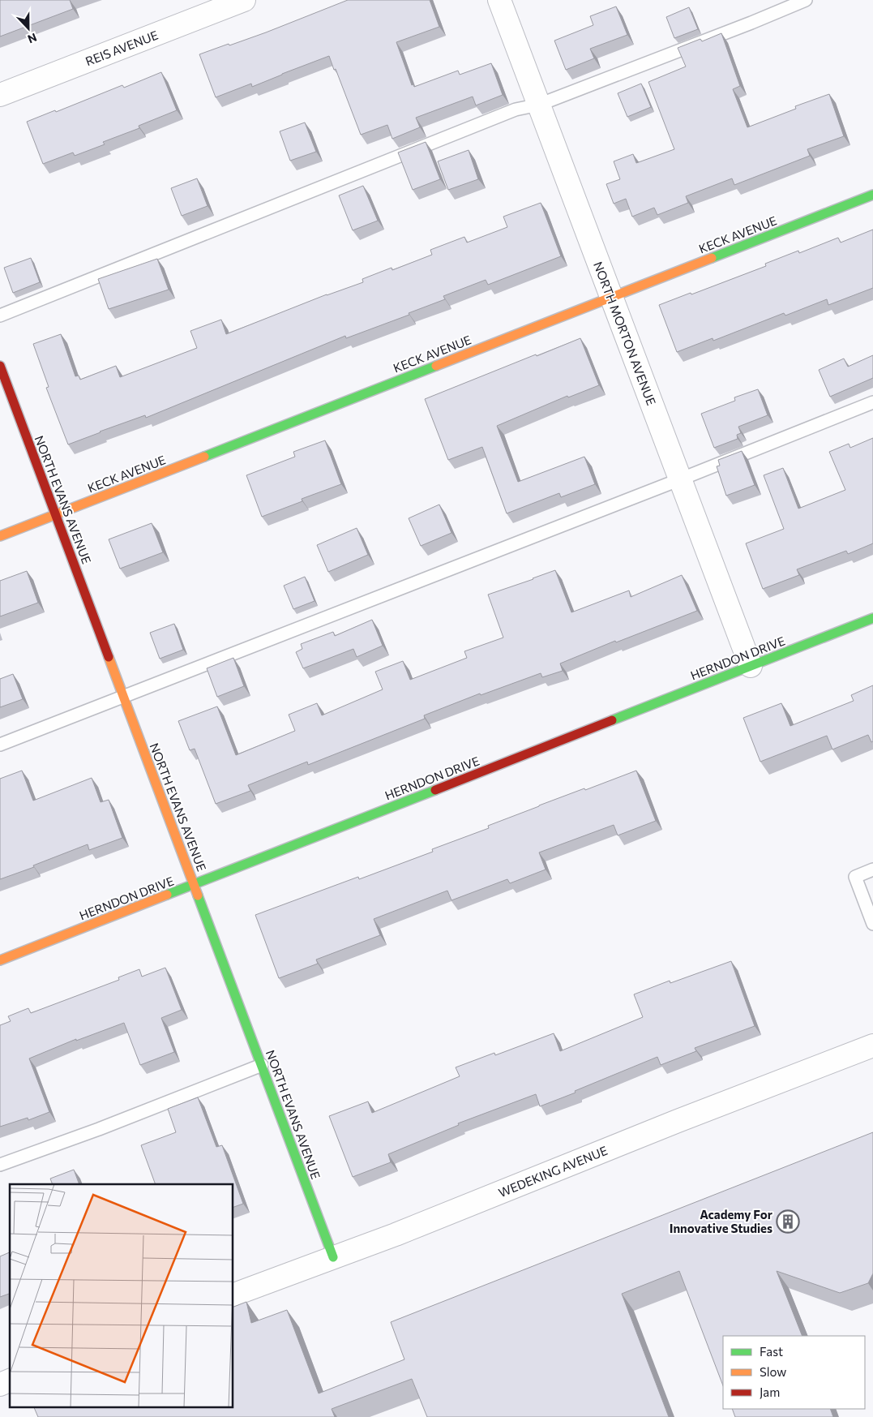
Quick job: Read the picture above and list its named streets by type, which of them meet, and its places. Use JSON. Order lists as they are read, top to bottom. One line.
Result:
{"streets":{"street":["REIS AVENUE","KECK AVENUE","NORTH MORTON AVENUE","NORTH EVANS AVENUE","HERNDON DRIVE","WEDEKING AVENUE"]},"crossings":[["KECK AVENUE","NORTH MORTON AVENUE"],["KECK AVENUE","NORTH EVANS AVENUE"],["NORTH MORTON AVENUE","HERNDON DRIVE"],["NORTH EVANS AVENUE","HERNDON DRIVE"],["NORTH EVANS AVENUE","WEDEKING AVENUE"]],"places":{"building":["Academy For Innovative Studies"]},"legend":["Fast","Slow","Jam"],"north":"bottom"}
